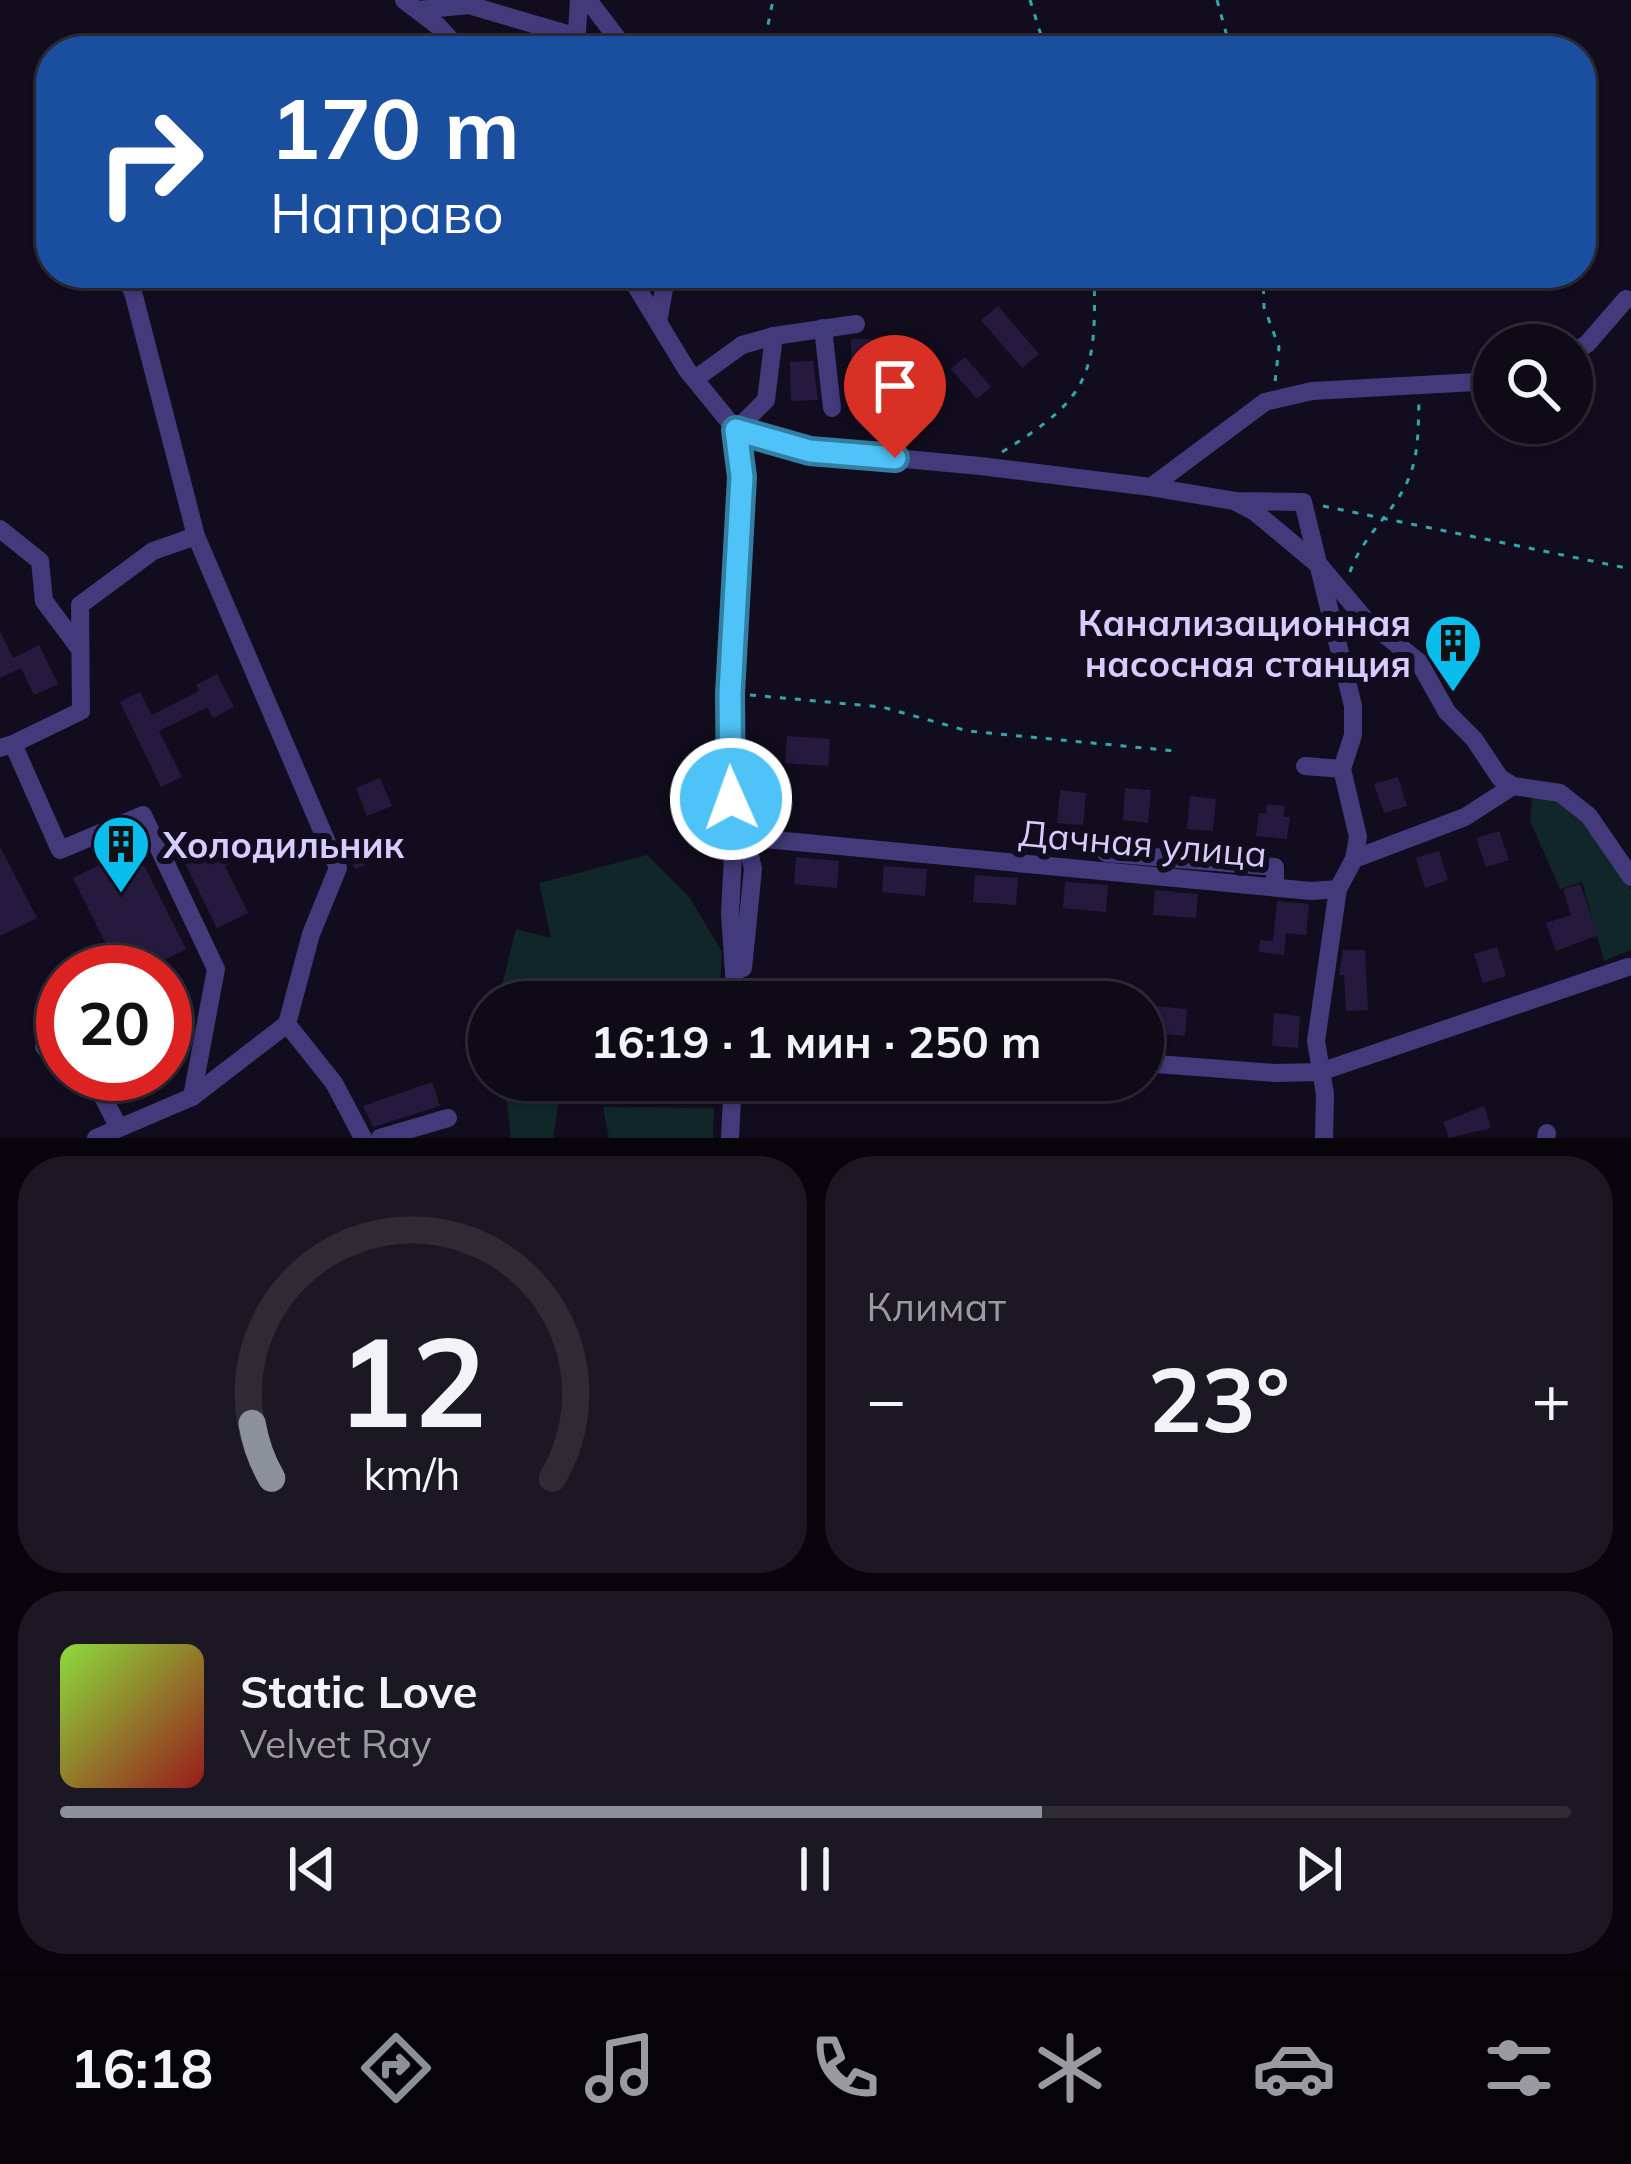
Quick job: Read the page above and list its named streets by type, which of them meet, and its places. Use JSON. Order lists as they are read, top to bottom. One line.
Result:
{"streets":{"street":["Дачная улица"]},"places":{"building":["Канализационная насосная станция","Холодильник"]},"page":{"turn":["170 m","Направо"],"limit":"20","trip":"16:19 · 1 мин · 250 m","tile":"Климат","heat":["−","23°","+"],"song":["Static Love","Velvet Ray"],"tabs":"16:18","gauge":["12","km/h"]}}
